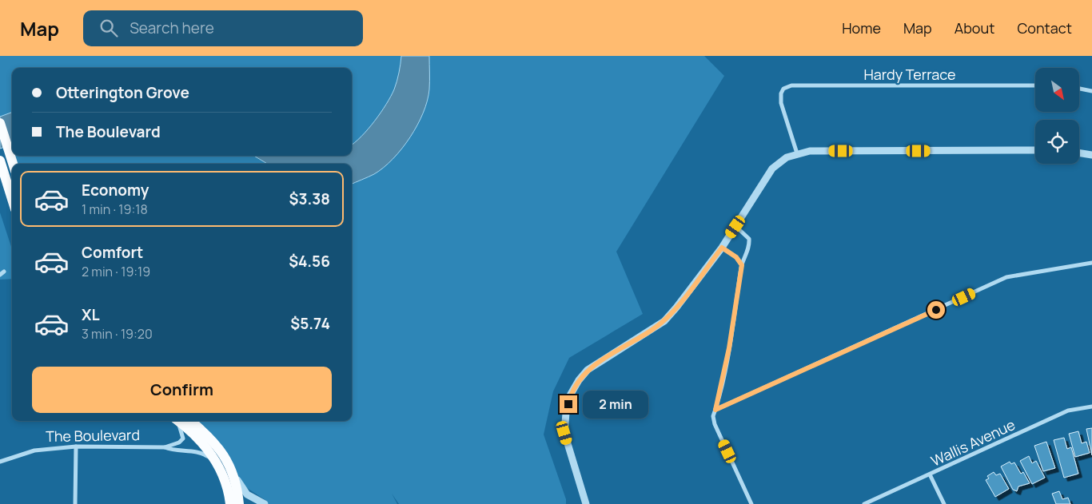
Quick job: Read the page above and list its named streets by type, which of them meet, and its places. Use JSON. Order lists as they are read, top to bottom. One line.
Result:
{"streets":{"street":["Hardy Terrace","The Boulevard","Wallis Avenue"]},"north":"bottom right","page":{"header":"Map","search":"Search here","nav":["Home","Map","About","Contact"],"banner":["Otterington Grove","The Boulevard"],"list":[{"name":"Economy","note":"1 min · 19:18","value":"$3.38"},{"name":"Comfort","note":"2 min · 19:19","value":"$4.56"},{"name":"XL","note":"3 min · 19:20","value":"$5.74"}],"buttons":"Confirm","bubble":"2 min"}}
